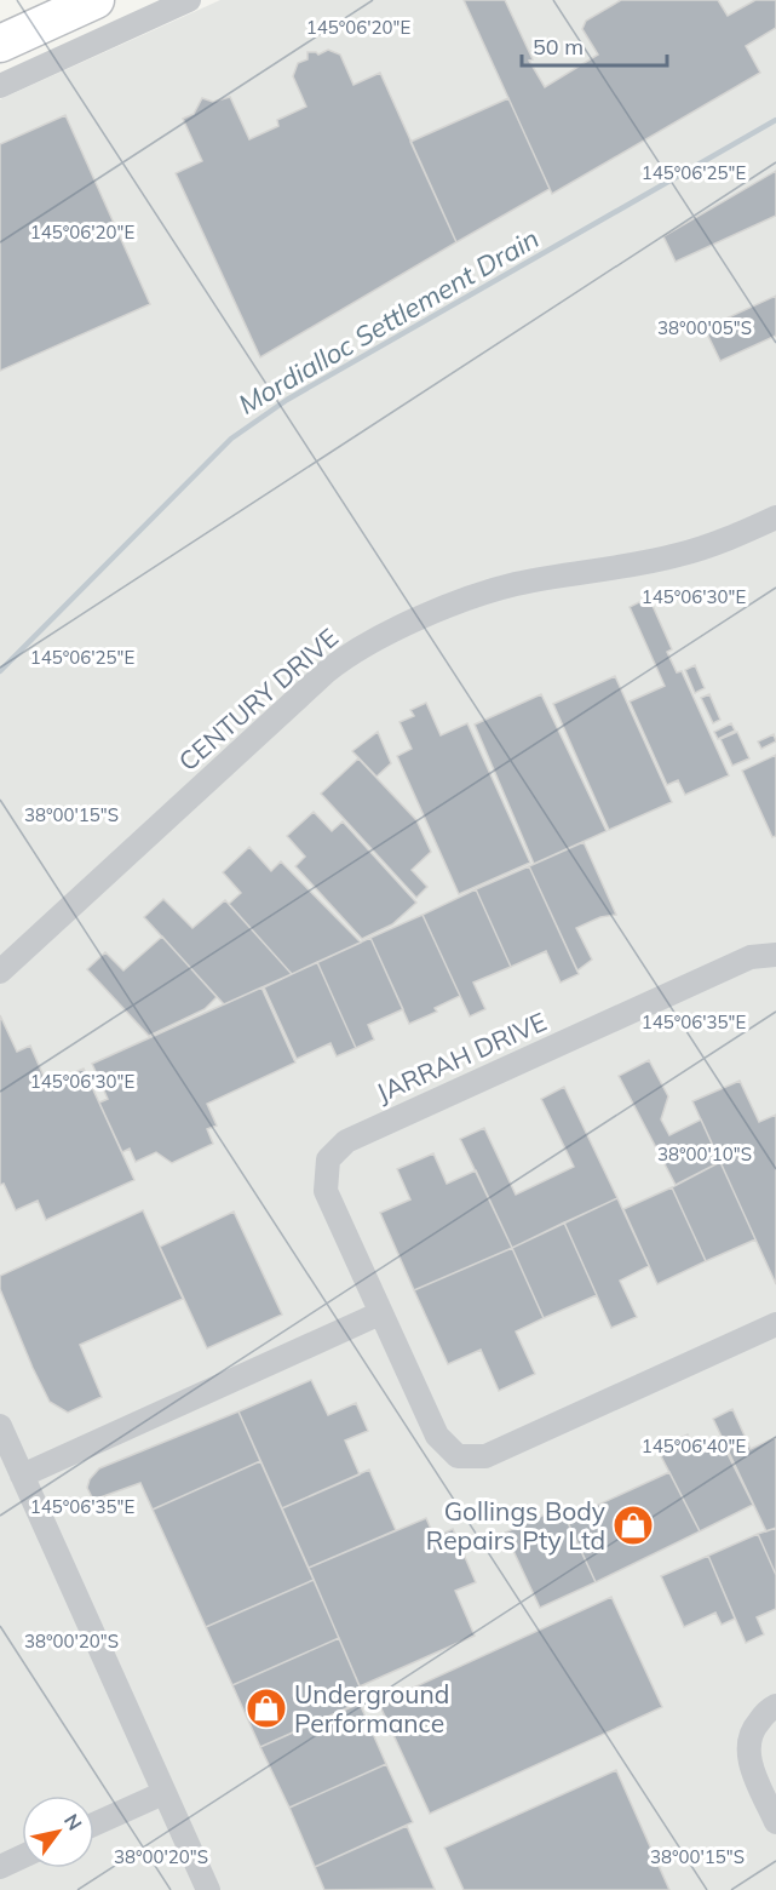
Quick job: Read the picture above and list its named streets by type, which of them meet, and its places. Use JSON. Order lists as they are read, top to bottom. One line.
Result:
{"streets":{"street":["CENTURY DRIVE","JARRAH DRIVE"]},"water":["Mordialloc Settlement Drain"],"places":{"shop":["Gollings Body Repairs Pty Ltd","Underground Performance"]},"scale_bar":"50 m","north":"top right","coordinates":["145°06'20\"E","145°06'25\"E","38°00'05\"S","145°06'30\"E","38°00'15\"S","145°06'35\"E","38°00'10\"S","145°06'40\"E","38°00'20\"S"]}
